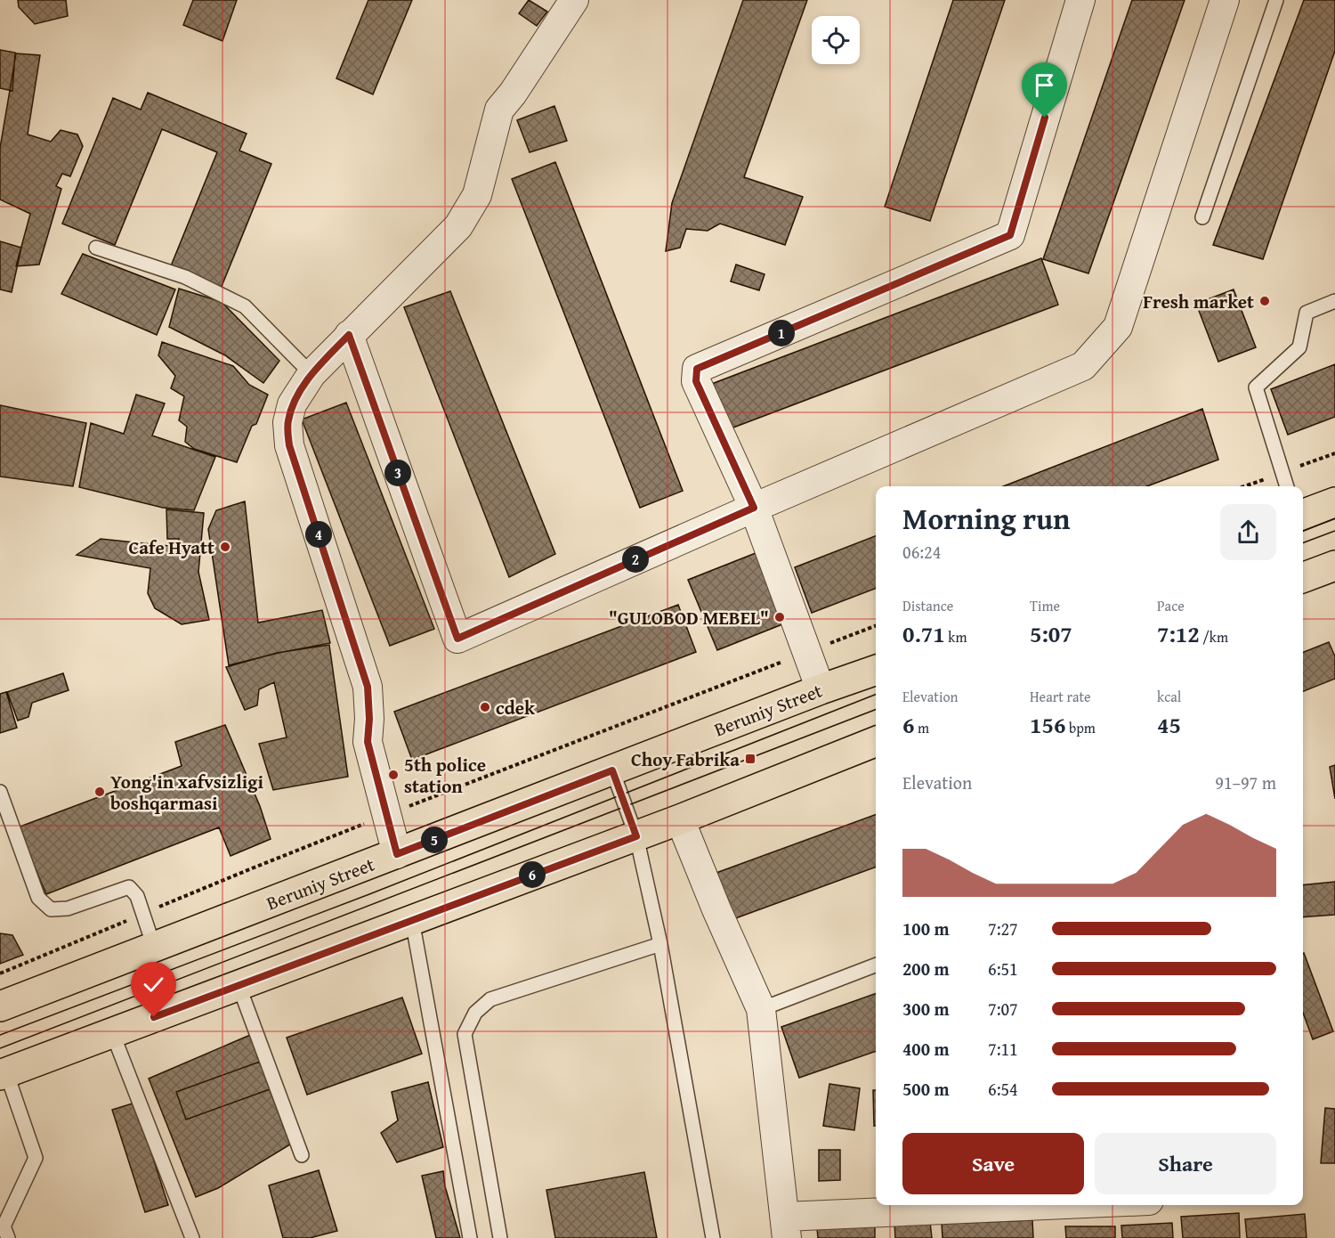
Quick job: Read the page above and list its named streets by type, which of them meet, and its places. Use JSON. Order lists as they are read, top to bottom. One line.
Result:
{"streets":{"main road":["Beruniy Street"]},"places":{"other":["Fresh market","Cafe Hyatt","\"GULOBOD MEBEL\"","cdek","5th police station","Yong'in xafvsizligi boshqarmasi"],"transit":["Choy Fabrika"]},"page":{"pins":["1","3","4","2","5","6"],"heading":["Morning run","06:24"],"stats":[["Distance","0.71 km"],["Time","5:07"],["Pace","7:12 /km"],["Elevation","6 m"],["Heart rate","156 bpm"],["kcal","45"]],"chart":["Elevation","91–97 m"],"list":[{"name":"100 m","note":"7:27"},{"name":"200 m","note":"6:51"},{"name":"300 m","note":"7:07"},{"name":"400 m","note":"7:11"},{"name":"500 m","note":"6:54"}],"buttons":["Save","Share"]}}
